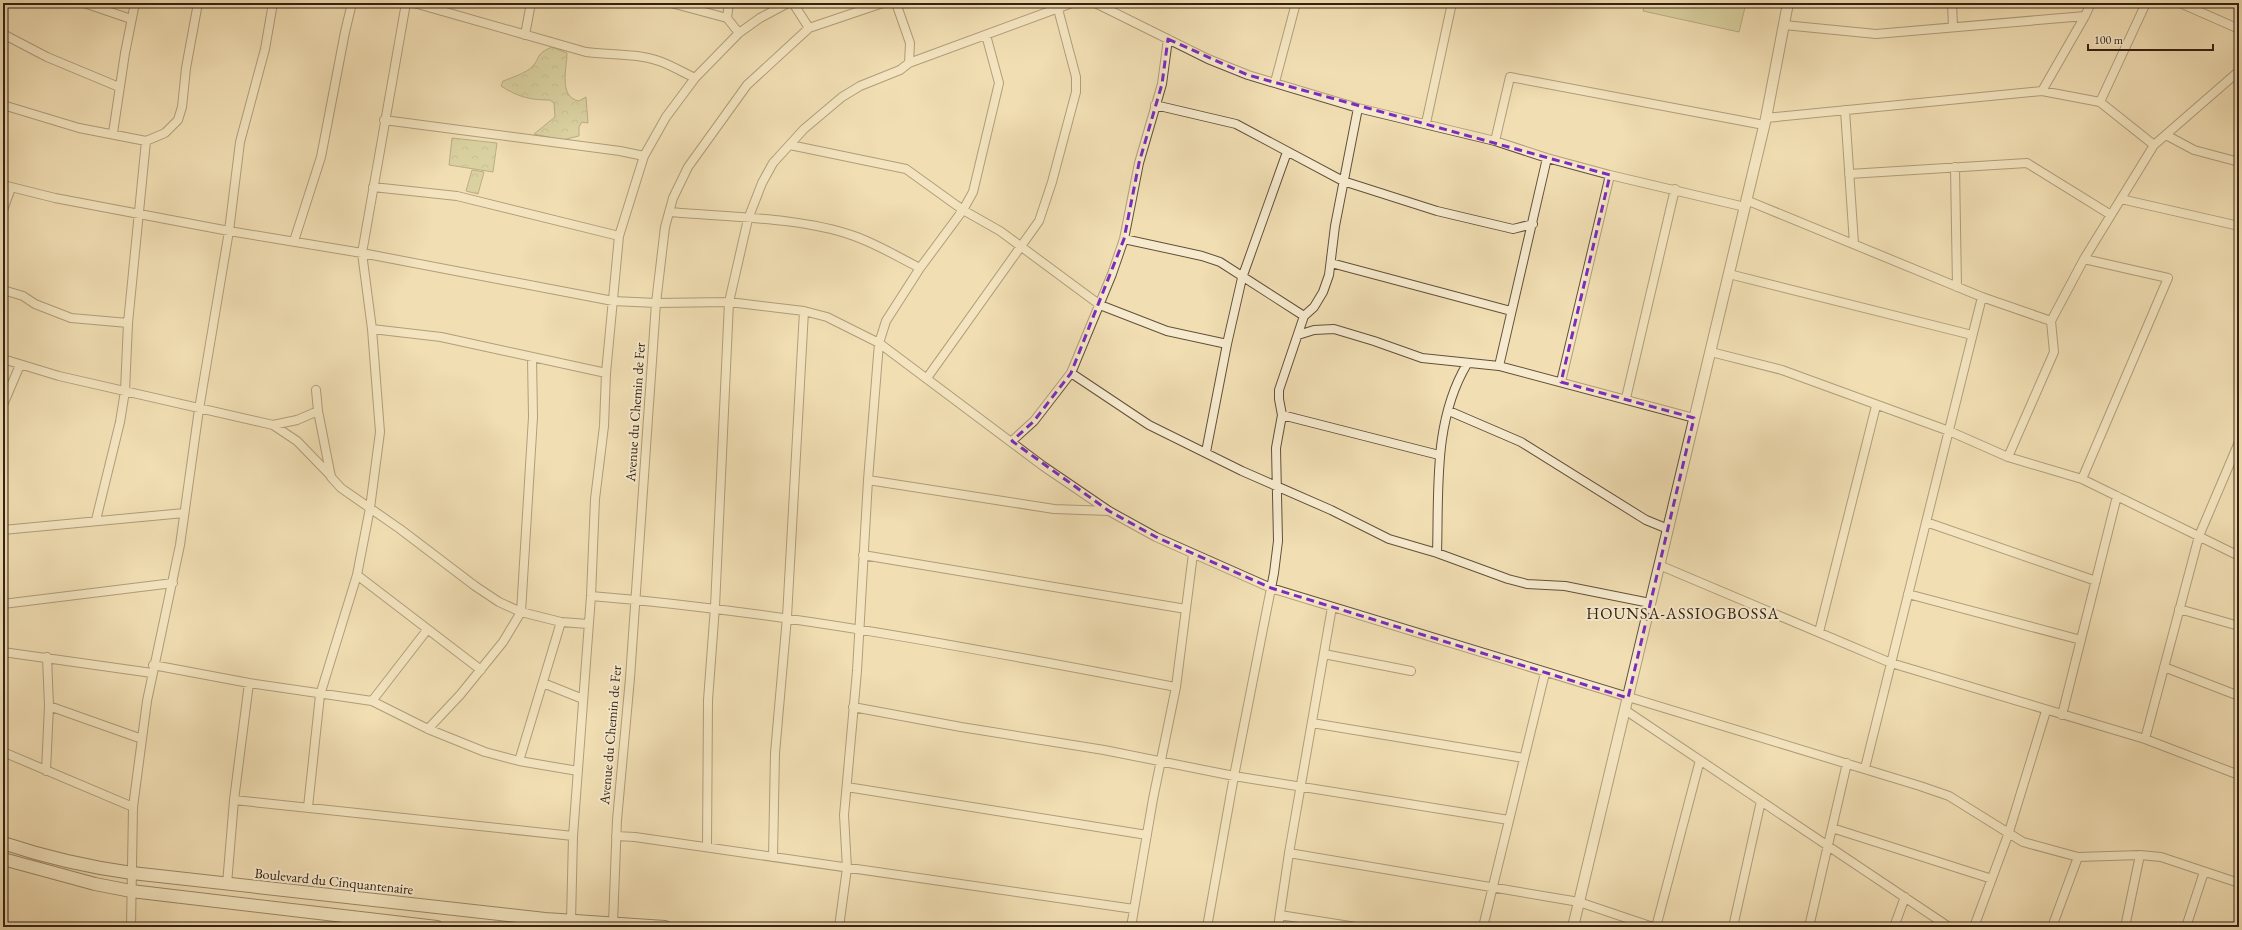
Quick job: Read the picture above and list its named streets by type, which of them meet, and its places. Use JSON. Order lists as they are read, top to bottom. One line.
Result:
{"streets":{"main road":["Boulevard du Cinquantenaire"],"street":["Avenue du Chemin de Fer"]},"crossings":[["Avenue du Chemin de Fer","Boulevard du Cinquantenaire"]],"districts":["HOUNSA-ASSIOGBOSSA"],"scale_bar":"100 m"}
